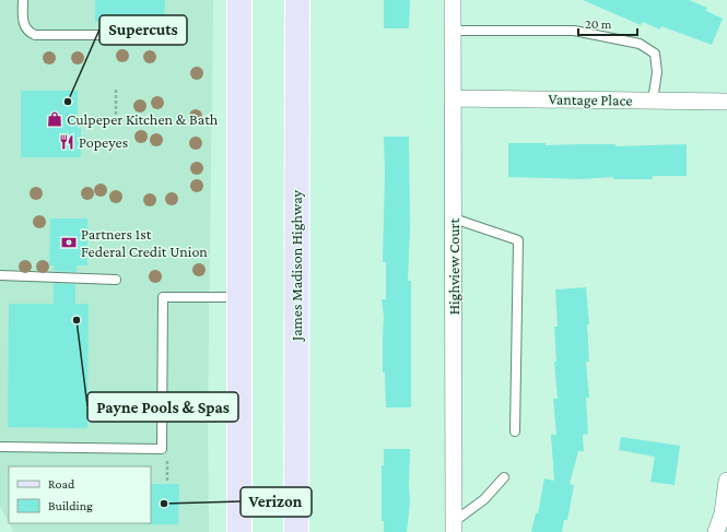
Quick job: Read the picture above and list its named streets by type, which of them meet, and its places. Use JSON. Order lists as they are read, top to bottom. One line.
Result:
{"streets":{"main road":["James Madison Highway"],"street":["Vantage Place","Highview Court"]},"crossings":[["Vantage Place","Highview Court"]],"places":{"other":["Supercuts","Payne Pools & Spas","Verizon"],"shop":["Culpeper Kitchen & Bath"],"restaurant":["Popeyes"],"bank":["Partners 1st Federal Credit Union"]},"legend":["Road","Building"],"scale_bar":"20 m"}
